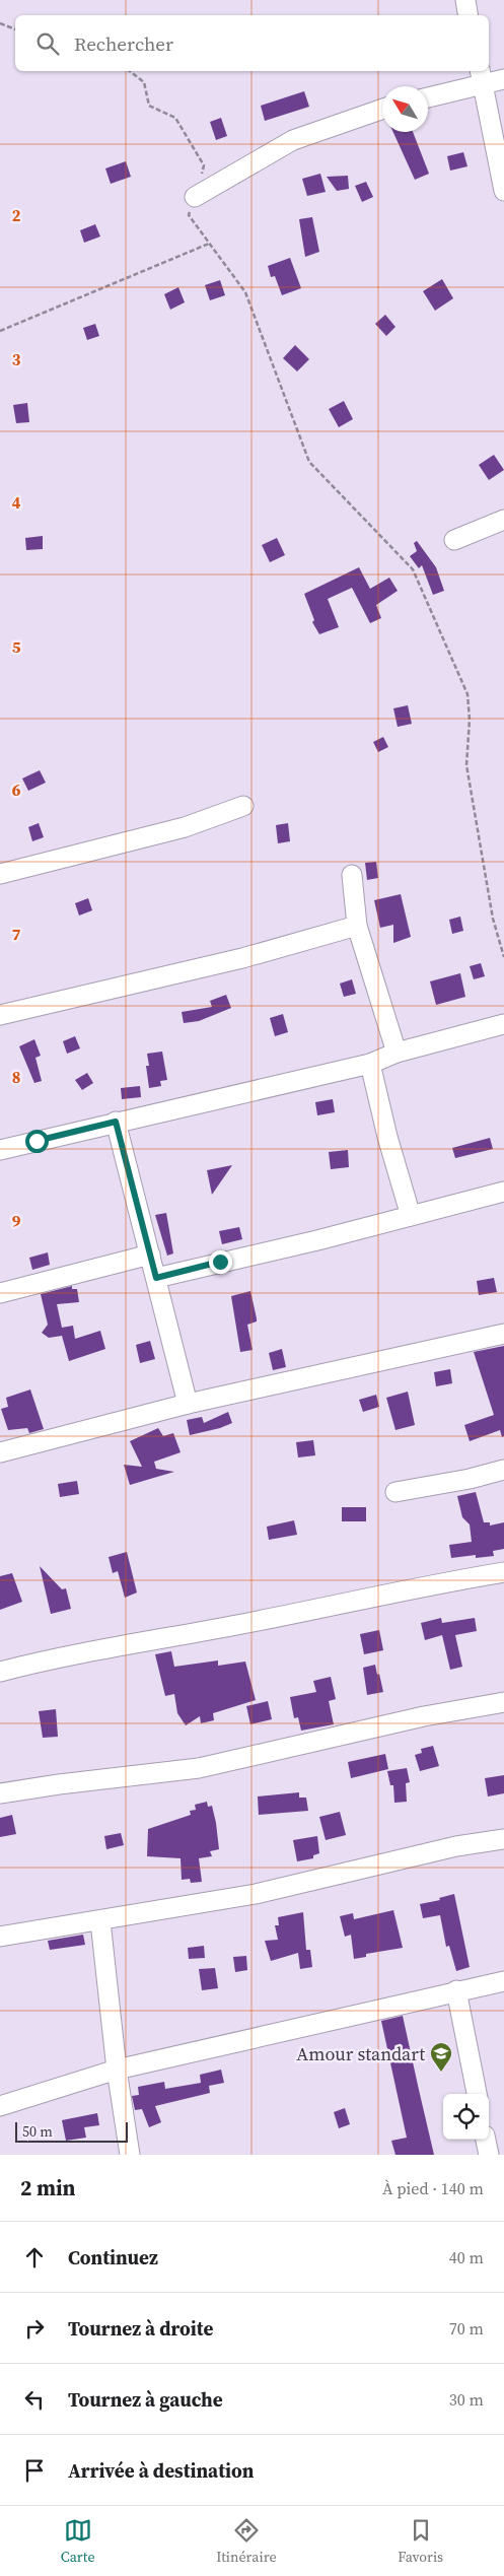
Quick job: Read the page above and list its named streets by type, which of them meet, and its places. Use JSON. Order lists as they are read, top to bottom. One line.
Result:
{"places":{"school or university":["Amour standart"]},"scale_bar":"50 m","north":"top left","page":{"search":"Rechercher","scale":"50 m","heading":["2 min","À pied · 140 m"],"list":[["Continuez","40 m"],["Tournez à droite","70 m"],["Tournez à gauche","30 m"],"Arrivée à destination"],"nav":["Carte","Itinéraire","Favoris"]},"grid":{"rows":["2","3","4","5","6","7","8","9"]}}
